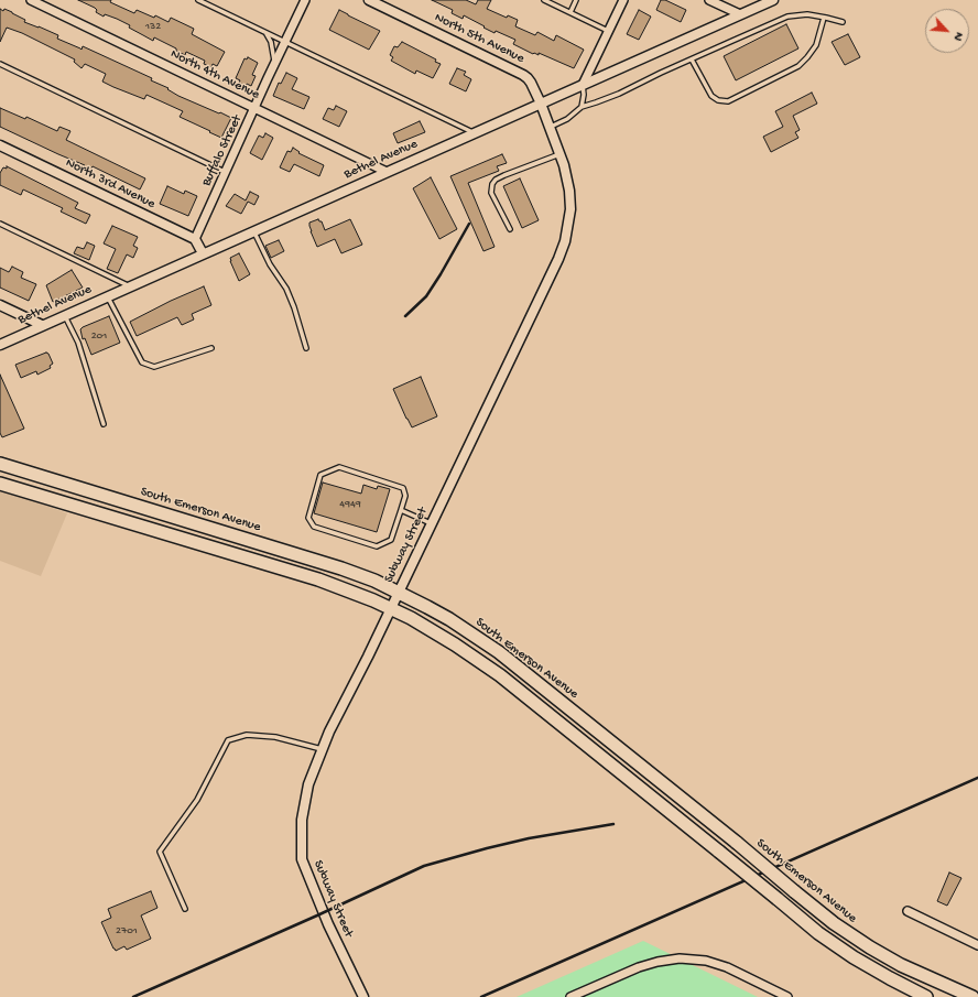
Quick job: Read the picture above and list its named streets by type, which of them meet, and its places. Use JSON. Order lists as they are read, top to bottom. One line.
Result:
{"streets":{"main road":["South Emerson Avenue"],"street":["North 5th Avenue","North 4th Avenue","Buffalo Street","Bethel Avenue","North 3rd Avenue","Subway Street"]},"crossings":[["North 5th Avenue","Bethel Avenue"],["North 5th Avenue","Subway Street"],["North 4th Avenue","Buffalo Street"],["North 4th Avenue","Bethel Avenue"],["Buffalo Street","North 3rd Avenue"],["Bethel Avenue","Subway Street"],["South Emerson Avenue","Subway Street"]],"house_numbers":["132","201","4949","2701"],"north":"bottom right"}
